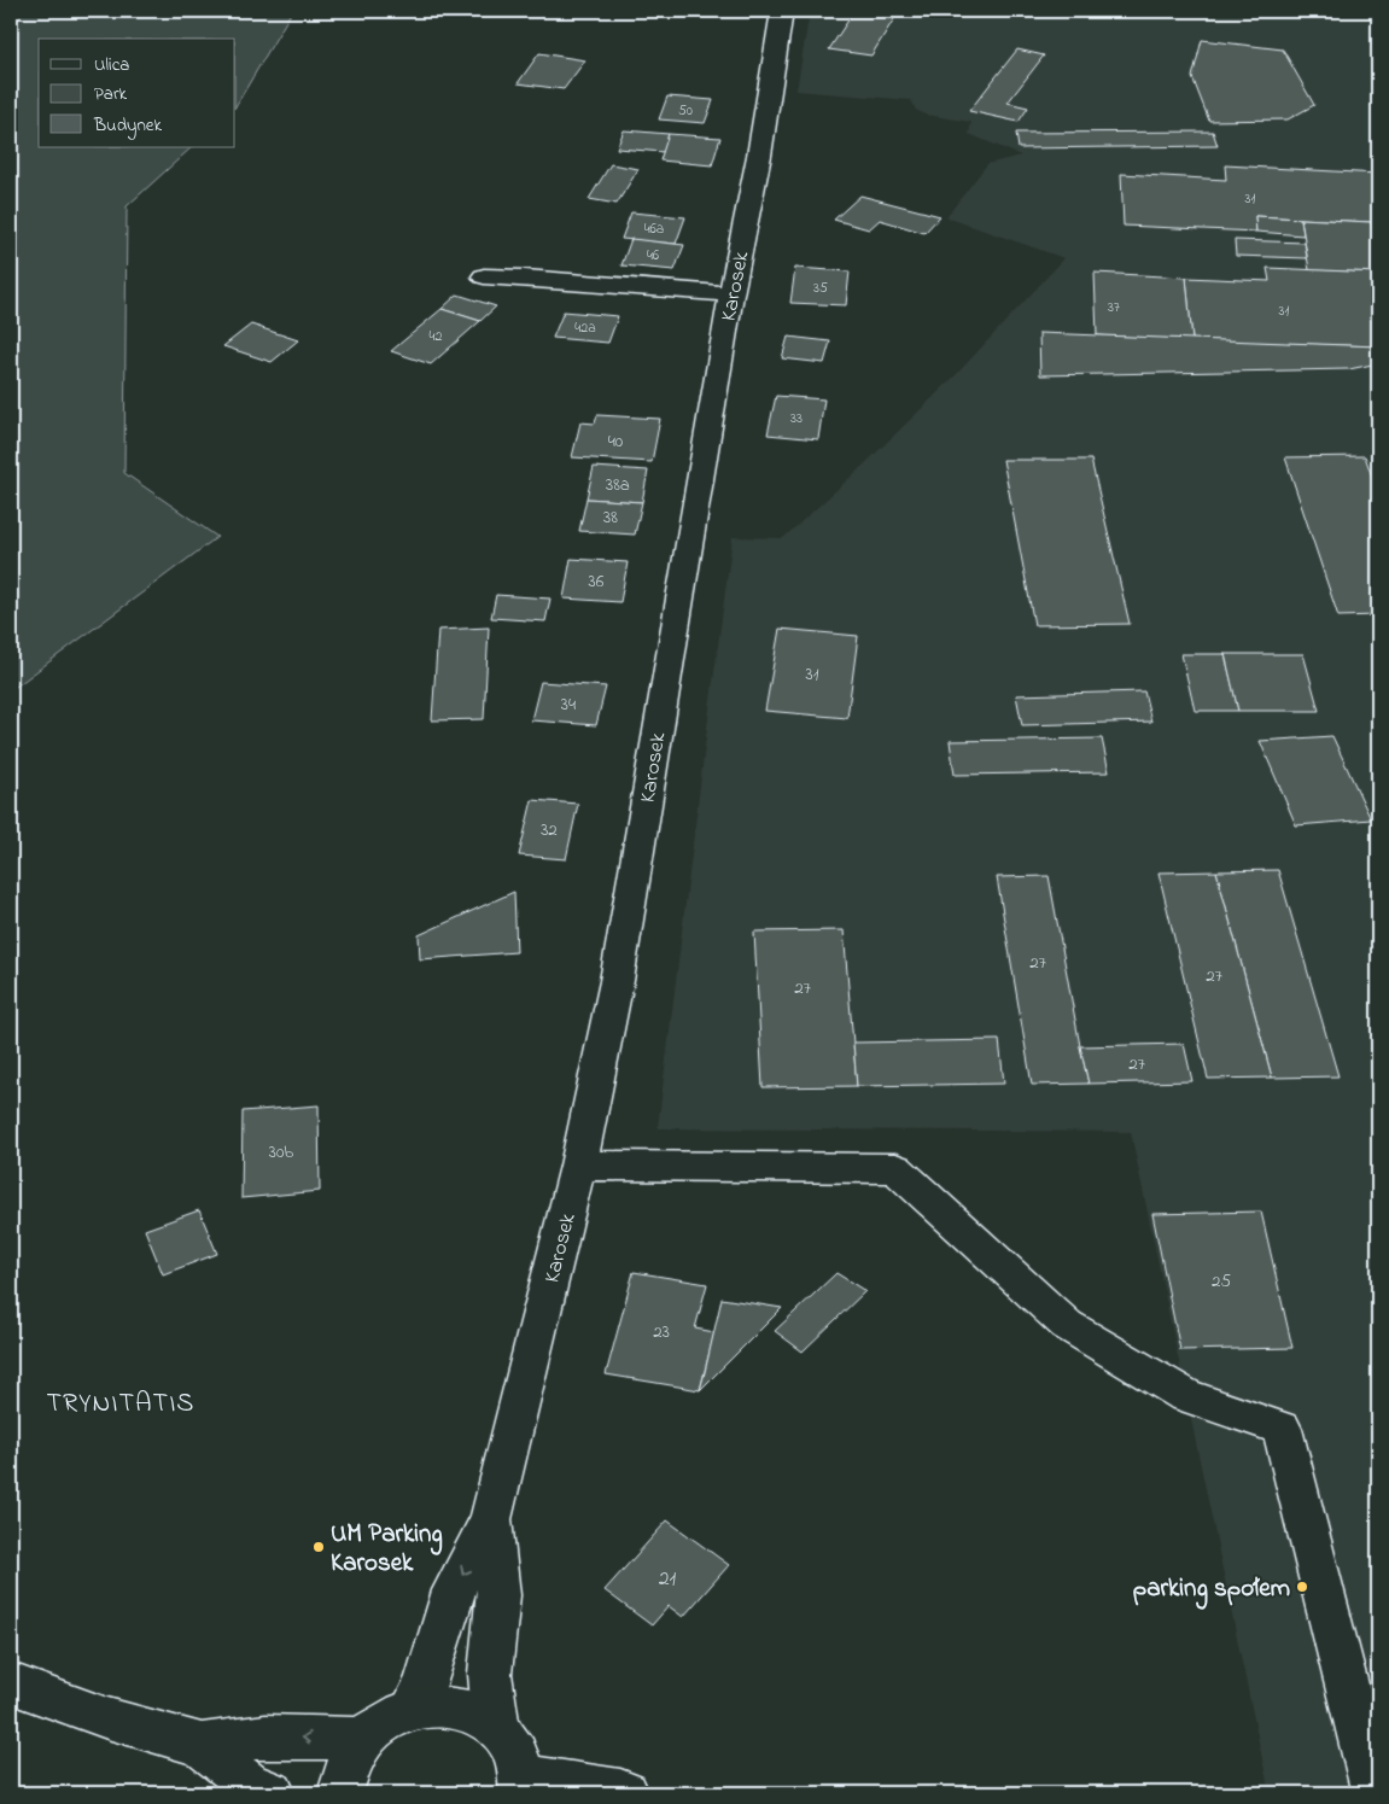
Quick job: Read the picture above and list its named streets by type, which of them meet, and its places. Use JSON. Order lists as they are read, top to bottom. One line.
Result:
{"streets":{"street":["Karosek"]},"districts":["TRYNITATIS"],"places":["UM Parking Karosek","parking społem"],"house_numbers":["50","31","46a","46","35","37","31","42a","42","33","40","38a","38","36","31","34","32","27","27","27","27","30b","25","23","21"],"legend":["Ulica","Park","Budynek"]}
